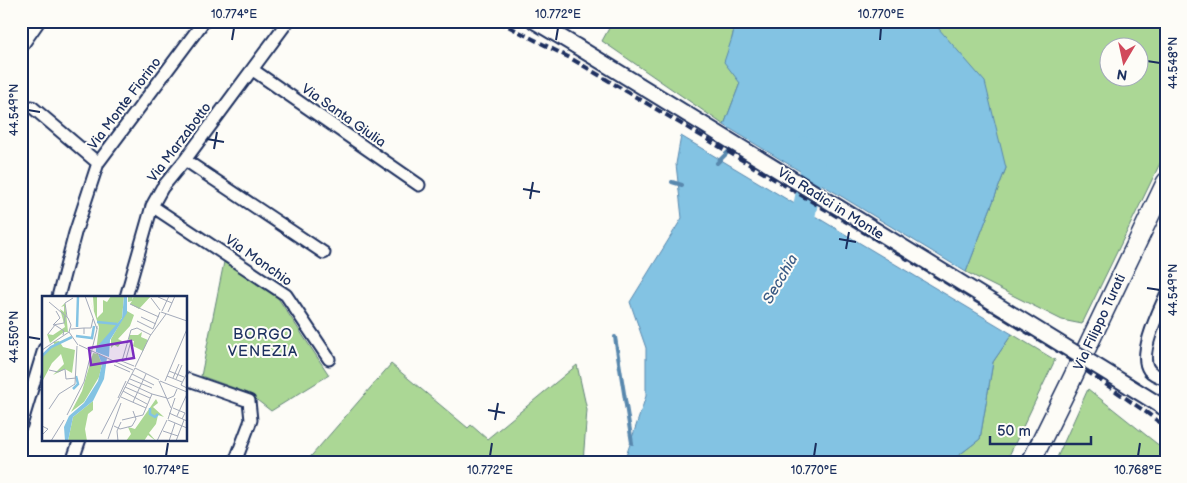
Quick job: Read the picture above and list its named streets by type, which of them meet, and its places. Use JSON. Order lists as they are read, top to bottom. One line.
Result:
{"streets":{"main road":["Via Filippo Turati"],"street":["Via Monte Fiorino","Via Santa Giulia","Via Marzabotto","Via Radici in Monte","Via Monchio"]},"crossings":[["Via Santa Giulia","Via Marzabotto"],["Via Marzabotto","Via Monchio"]],"districts":["BORGO VENEZIA"],"water":["Secchia"],"scale_bar":"50 m","north":"bottom","coordinates":["10.774°E","10.772°E","10.770°E","44.548°N","44.549°N","44.550°N","10.768°E"]}
